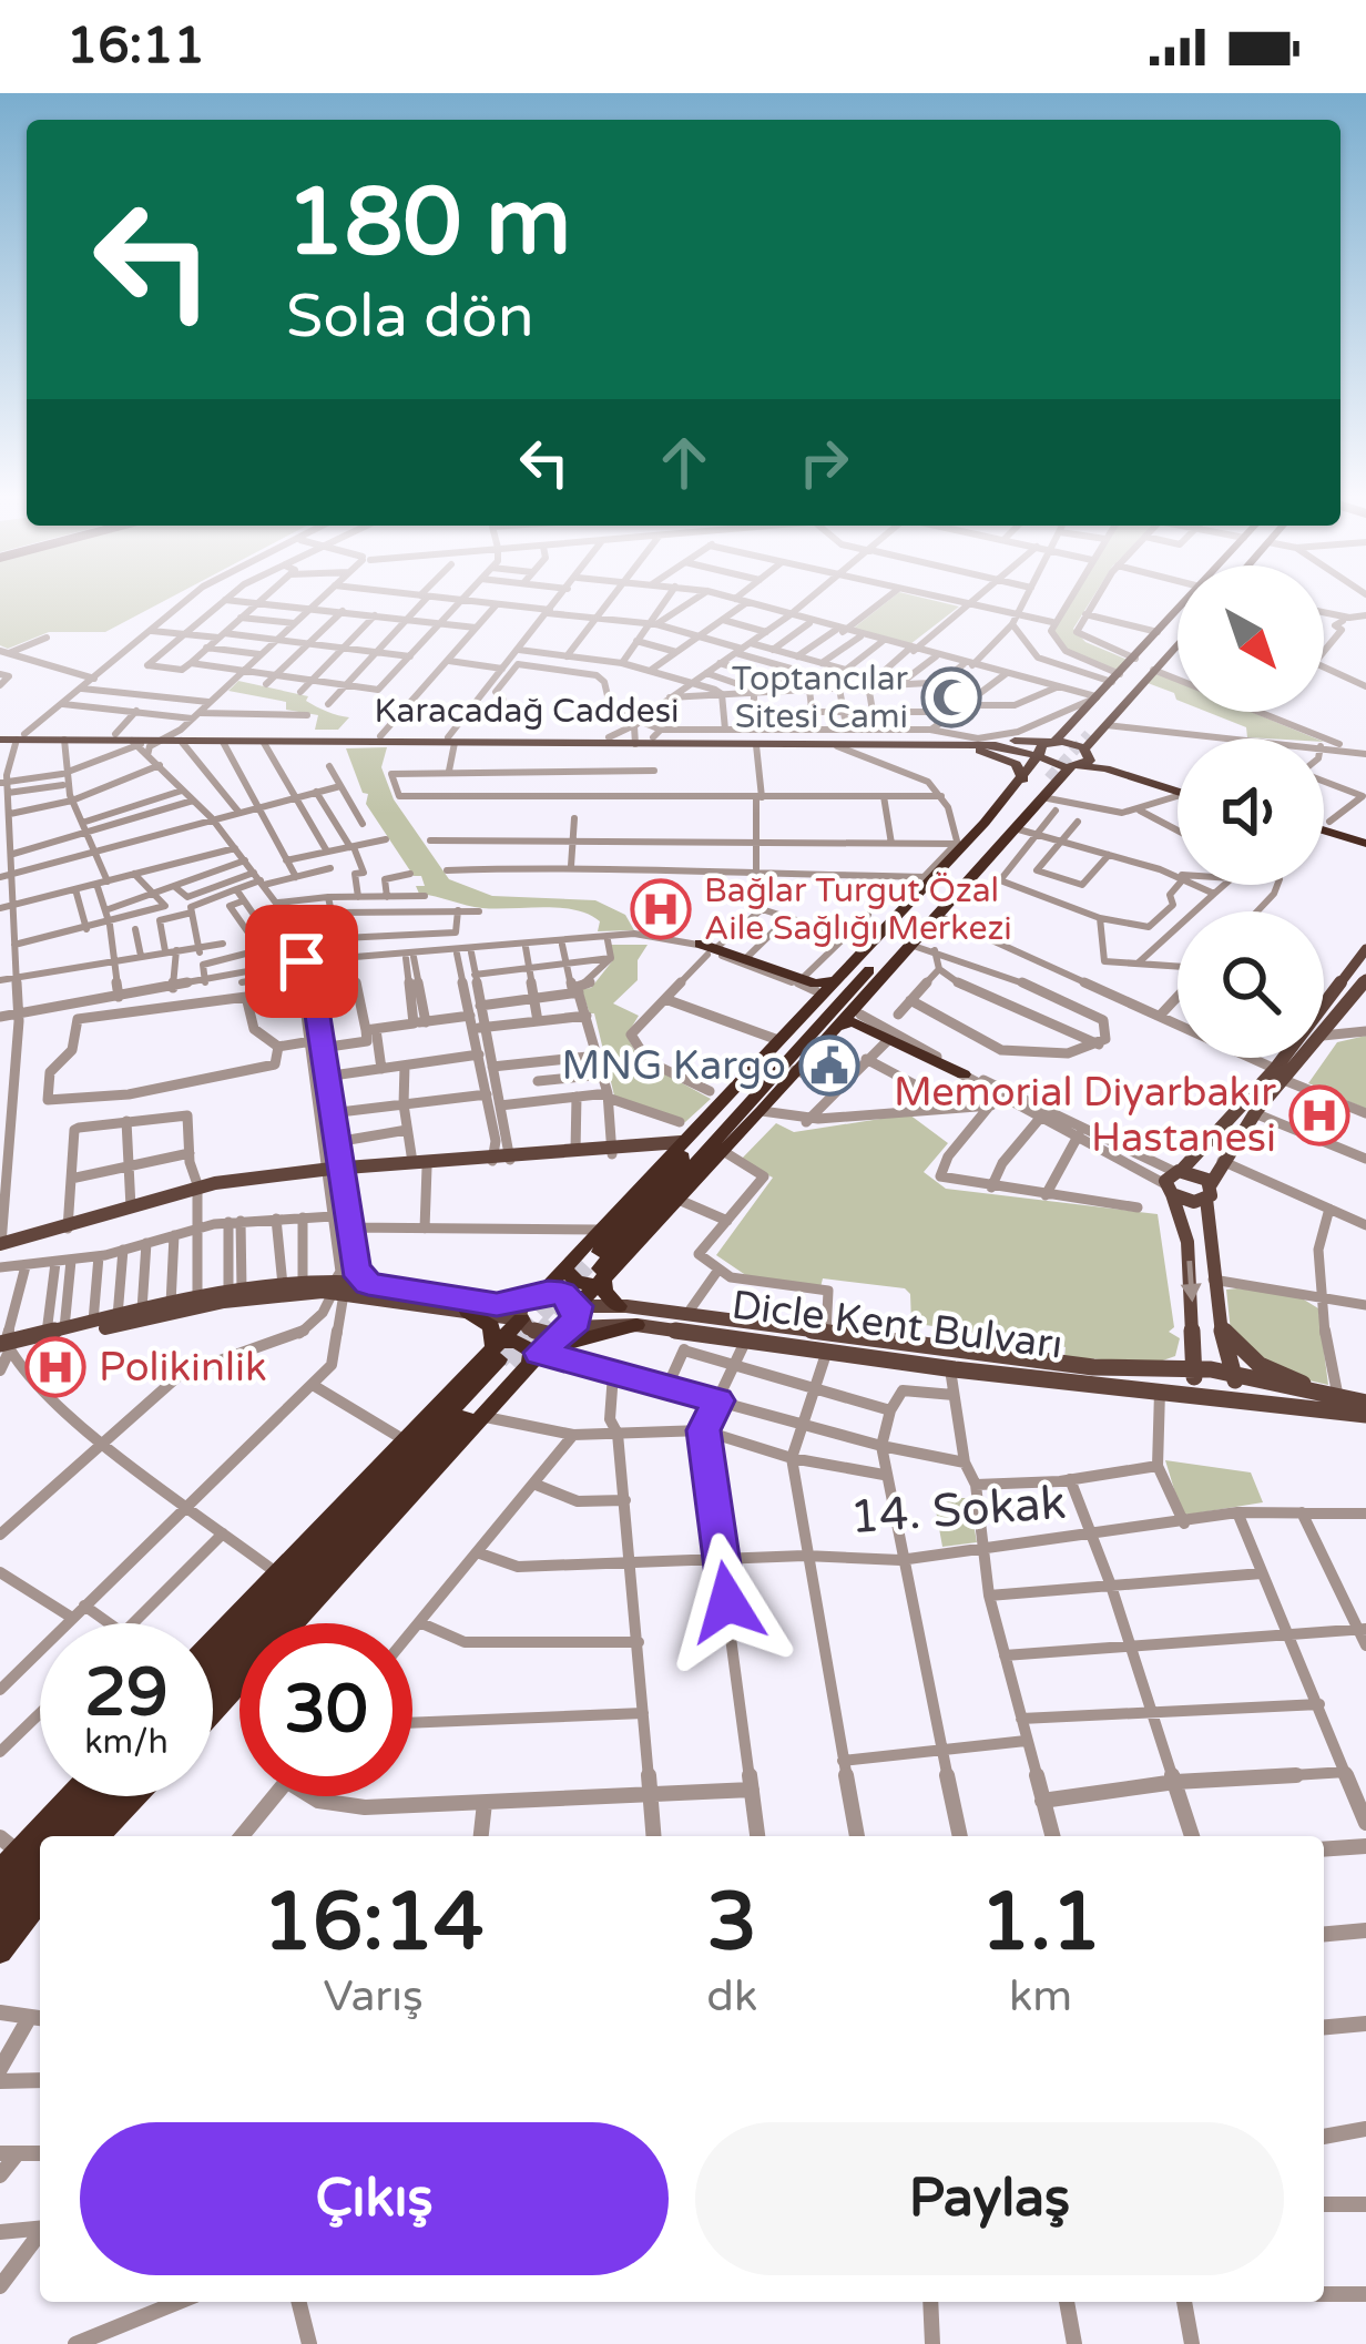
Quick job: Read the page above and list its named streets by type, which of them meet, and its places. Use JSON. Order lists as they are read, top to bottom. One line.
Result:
{"streets":{"highway":["Karacadağ Caddesi"],"main road":["Dicle Kent Bulvarı"],"street":["14. Sokak"]},"places":{"mosque":["Toptancılar Sitesi Cami"],"hospital":["Bağlar Turgut Özal Aile Sağlığı Merkezi","Memorial Diyarbakır Hastanesi","Polikinlik"],"public building":["MNG Kargo"]},"north":"bottom right","page":{"status":"16:11","turn":["180 m","Sola dön"],"speed":"29 km/h","limit":"30","eta":["16:14","Varış","3","dk","1.1","km"],"buttons":["Çıkış","Paylaş"]}}
